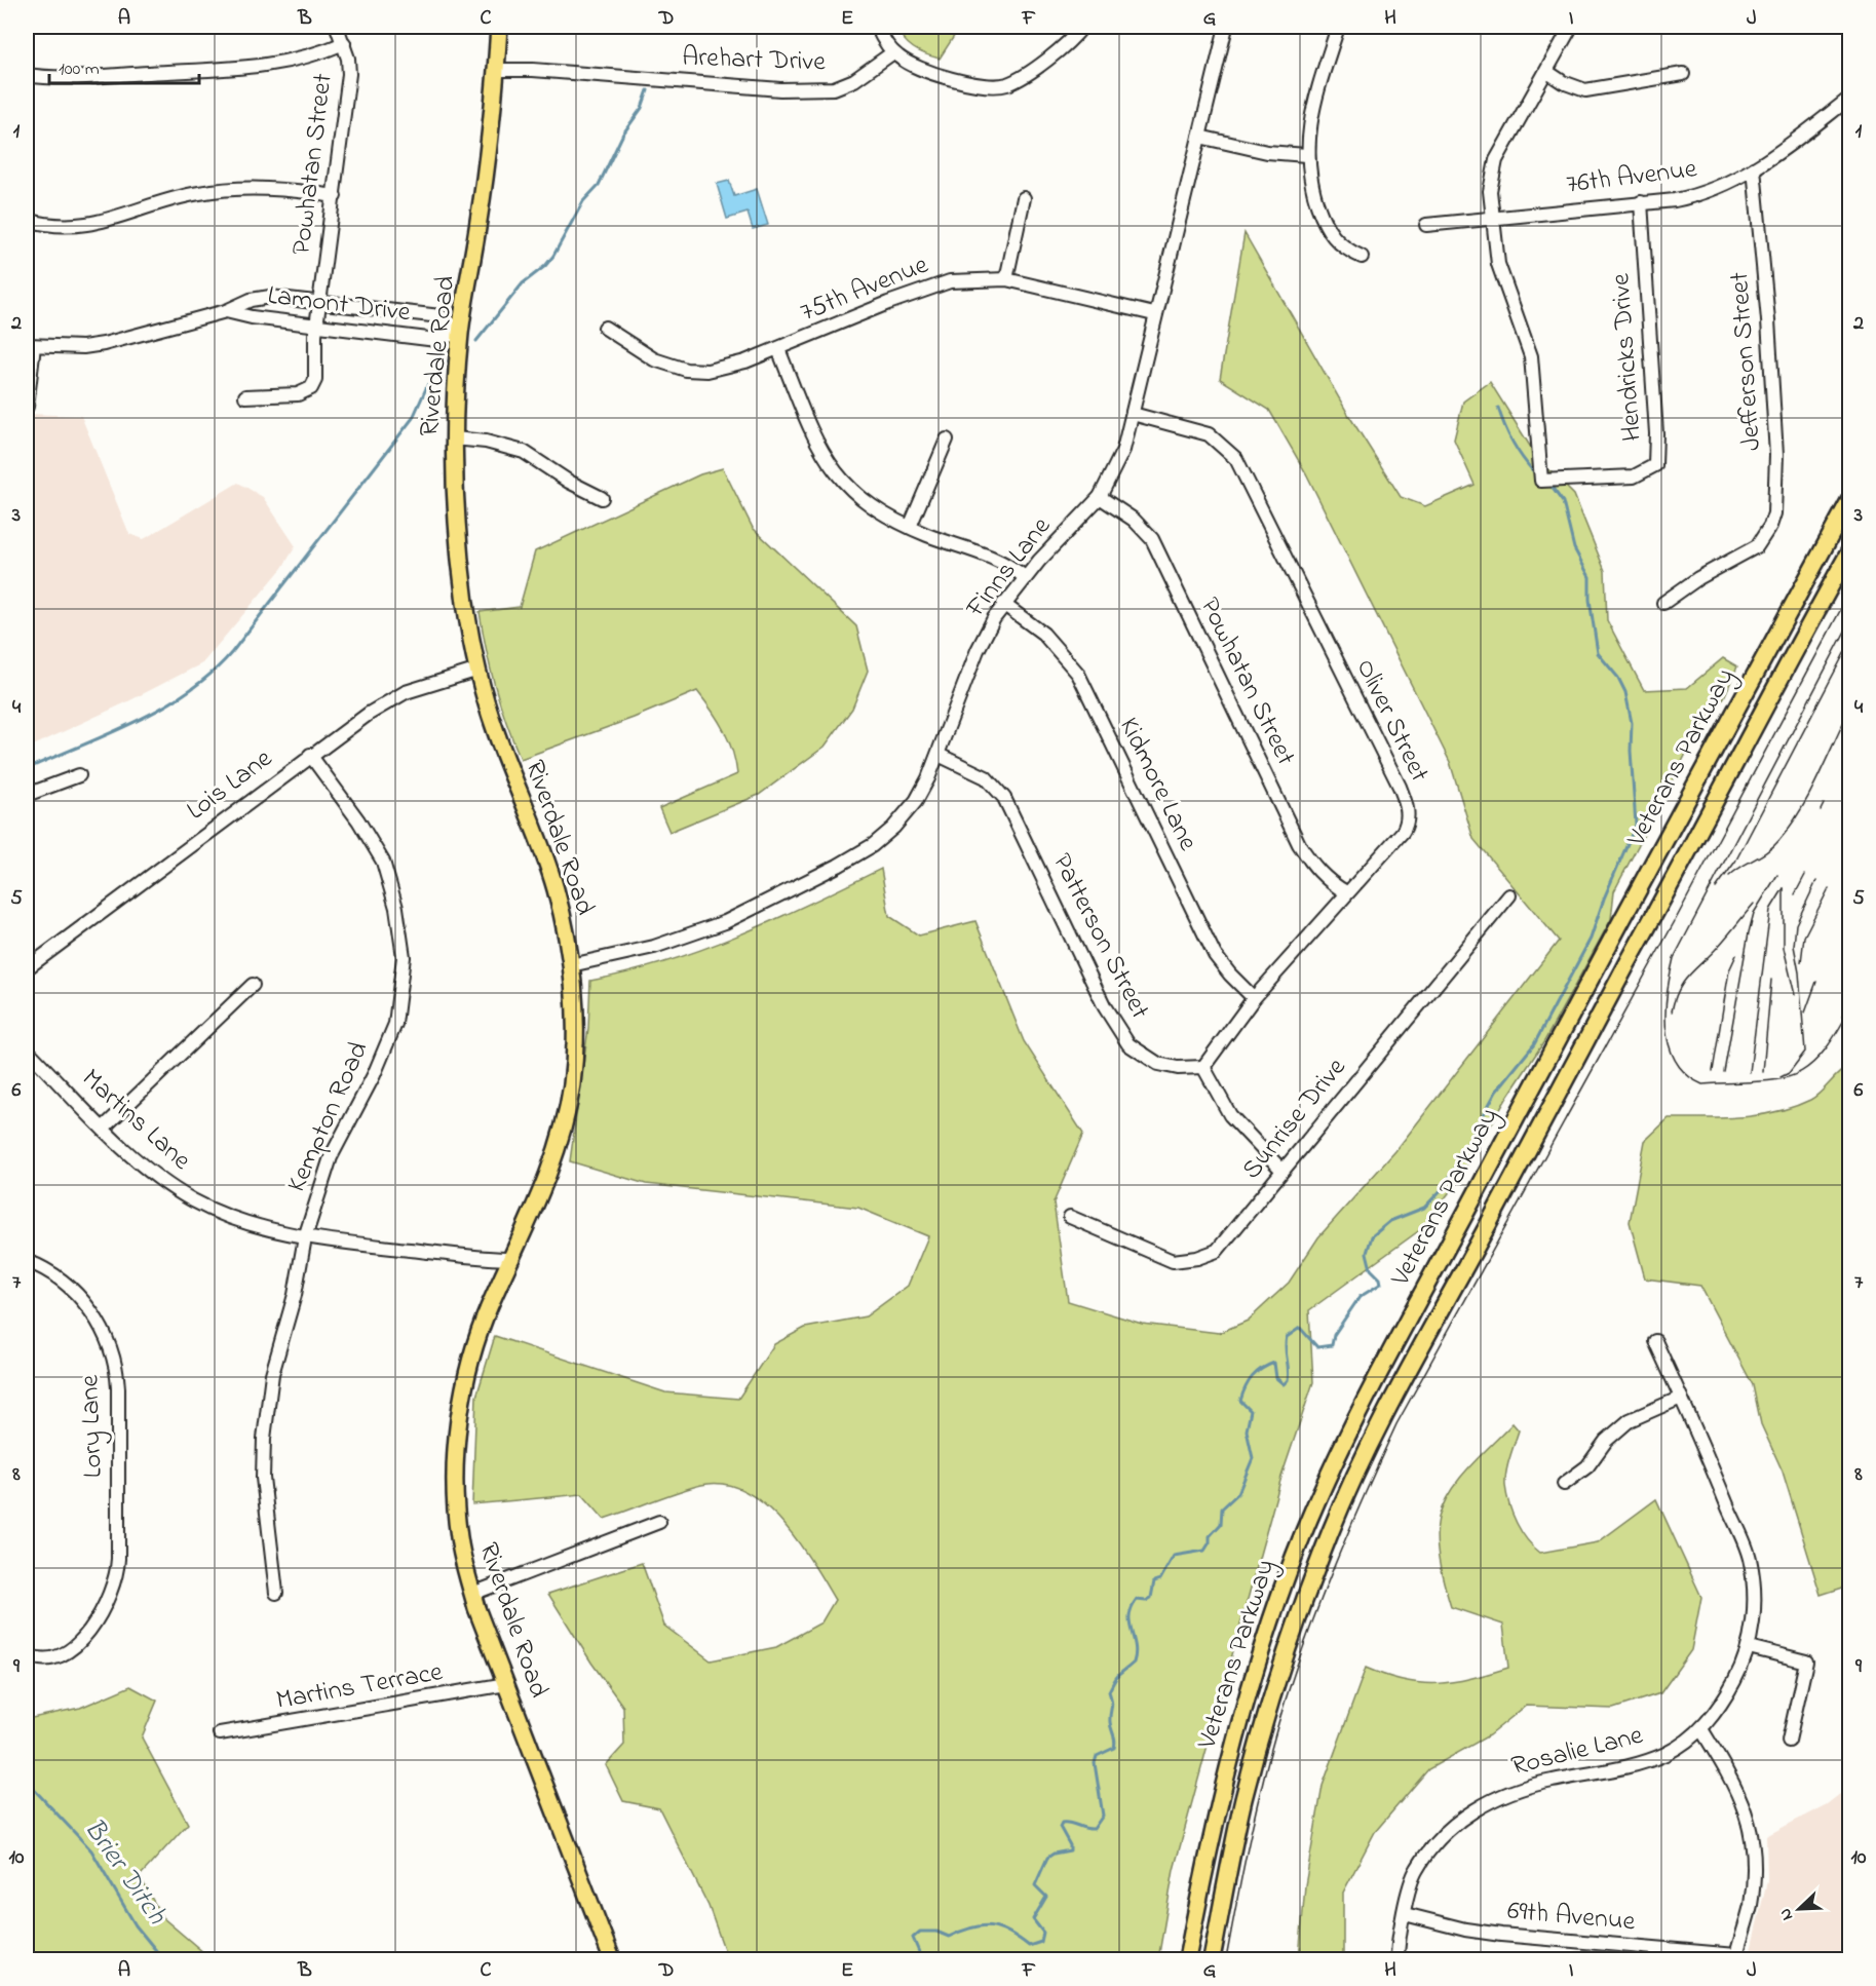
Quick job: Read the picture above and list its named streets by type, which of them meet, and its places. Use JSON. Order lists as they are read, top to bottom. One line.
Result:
{"streets":{"main road":["Riverdale Road","Veterans Parkway"],"street":["Arehart Drive","Powhatan Street","76th Avenue","75th Avenue","Lamont Drive","Hendricks Drive","Jefferson Street","Finns Lane","Oliver Street","Kidmore Lane","Lois Lane","Patterson Street","Kempton Road","Sunrise Drive","Martins Lane","Lory Lane","Martins Terrace","Rosalie Lane","69th Avenue"]},"crossings":[["Arehart Drive","Riverdale Road"],["Powhatan Street","Lamont Drive"],["Powhatan Street","Finns Lane"],["Powhatan Street","Oliver Street"],["76th Avenue","Hendricks Drive"],["76th Avenue","Jefferson Street"],["75th Avenue","Finns Lane"],["Lamont Drive","Riverdale Road"],["Riverdale Road","Finns Lane"],["Riverdale Road","Lois Lane"],["Riverdale Road","Martins Lane"],["Riverdale Road","Martins Terrace"],["Finns Lane","Oliver Street"],["Finns Lane","Kidmore Lane"],["Finns Lane","Patterson Street"],["Oliver Street","Kidmore Lane"],["Oliver Street","Patterson Street"],["Lois Lane","Kempton Road"],["Kempton Road","Martins Lane"],["Rosalie Lane","69th Avenue"]],"water":["Brier Ditch"],"scale_bar":"100 m","north":"bottom left","grid":{"columns":["A","B","C","D","E","F","G","H","I","J"],"rows":["1","2","3","4","5","6","7","8","9","10"]}}
